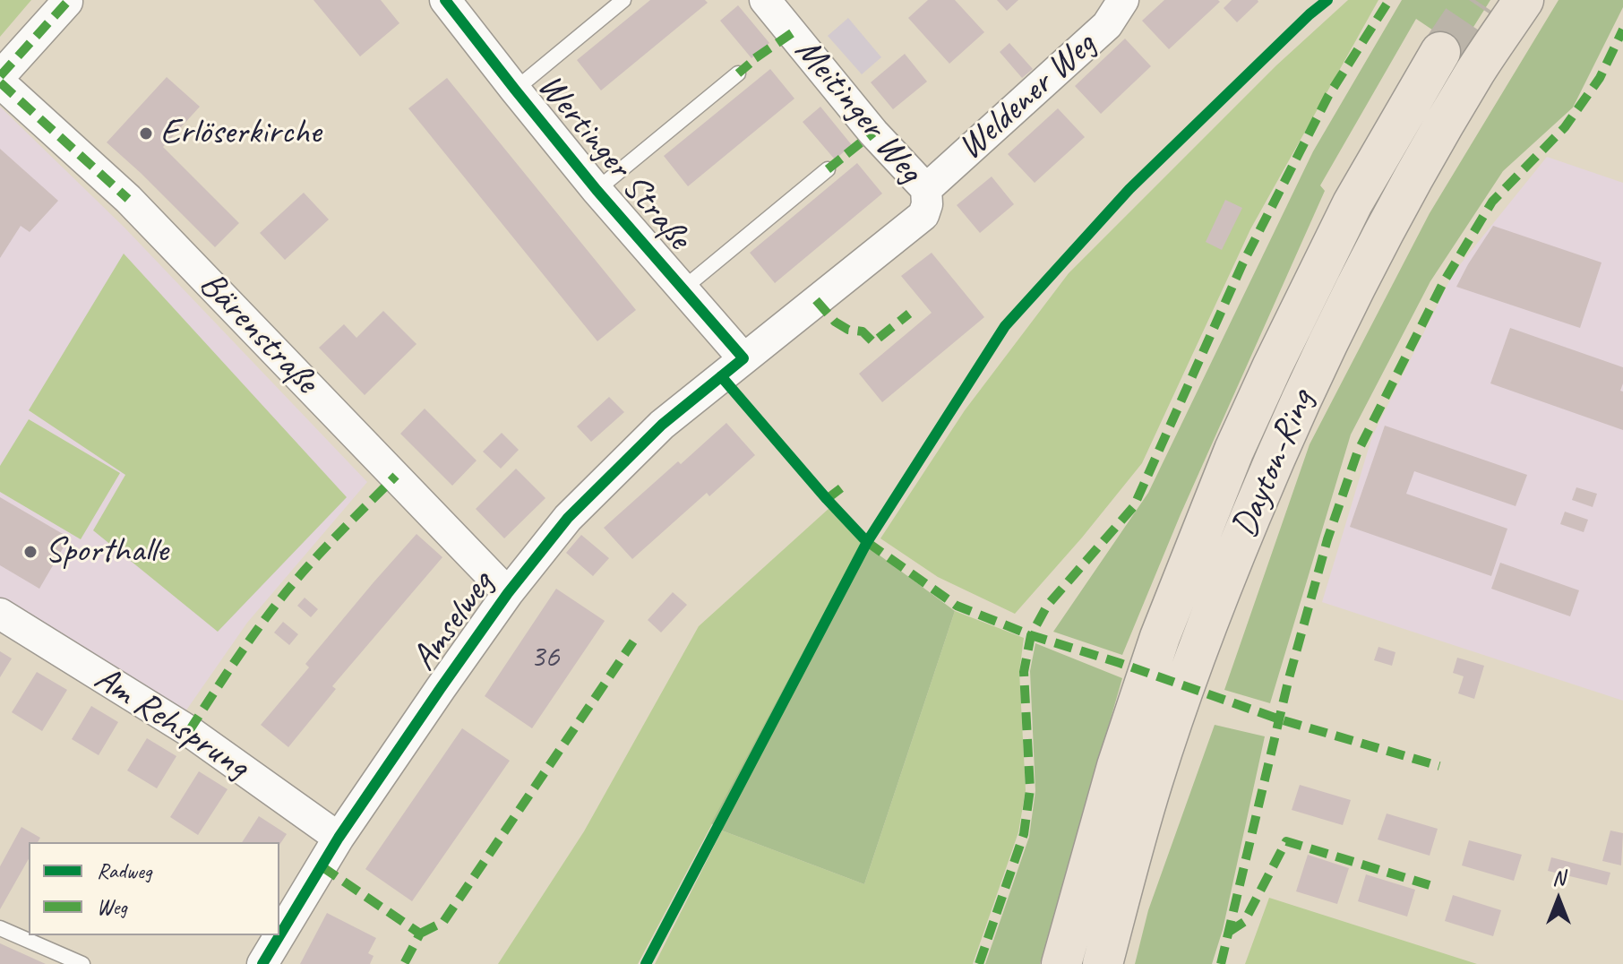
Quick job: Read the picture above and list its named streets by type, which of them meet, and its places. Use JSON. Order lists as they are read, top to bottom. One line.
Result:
{"streets":{"highway":["Dayton-Ring"],"street":["Weldener Weg","Meitinger Weg","Wertinger Straße","Bärenstraße","Amselweg","Am Rehsprung"]},"crossings":[["Weldener Weg","Meitinger Weg"],["Meitinger Weg","Wertinger Straße"],["Meitinger Weg","Amselweg"],["Wertinger Straße","Amselweg"],["Bärenstraße","Amselweg"],["Amselweg","Am Rehsprung"]],"places":["Erlöserkirche","Sporthalle"],"house_numbers":["36"],"legend":["Radweg","Weg"],"north":"top"}
